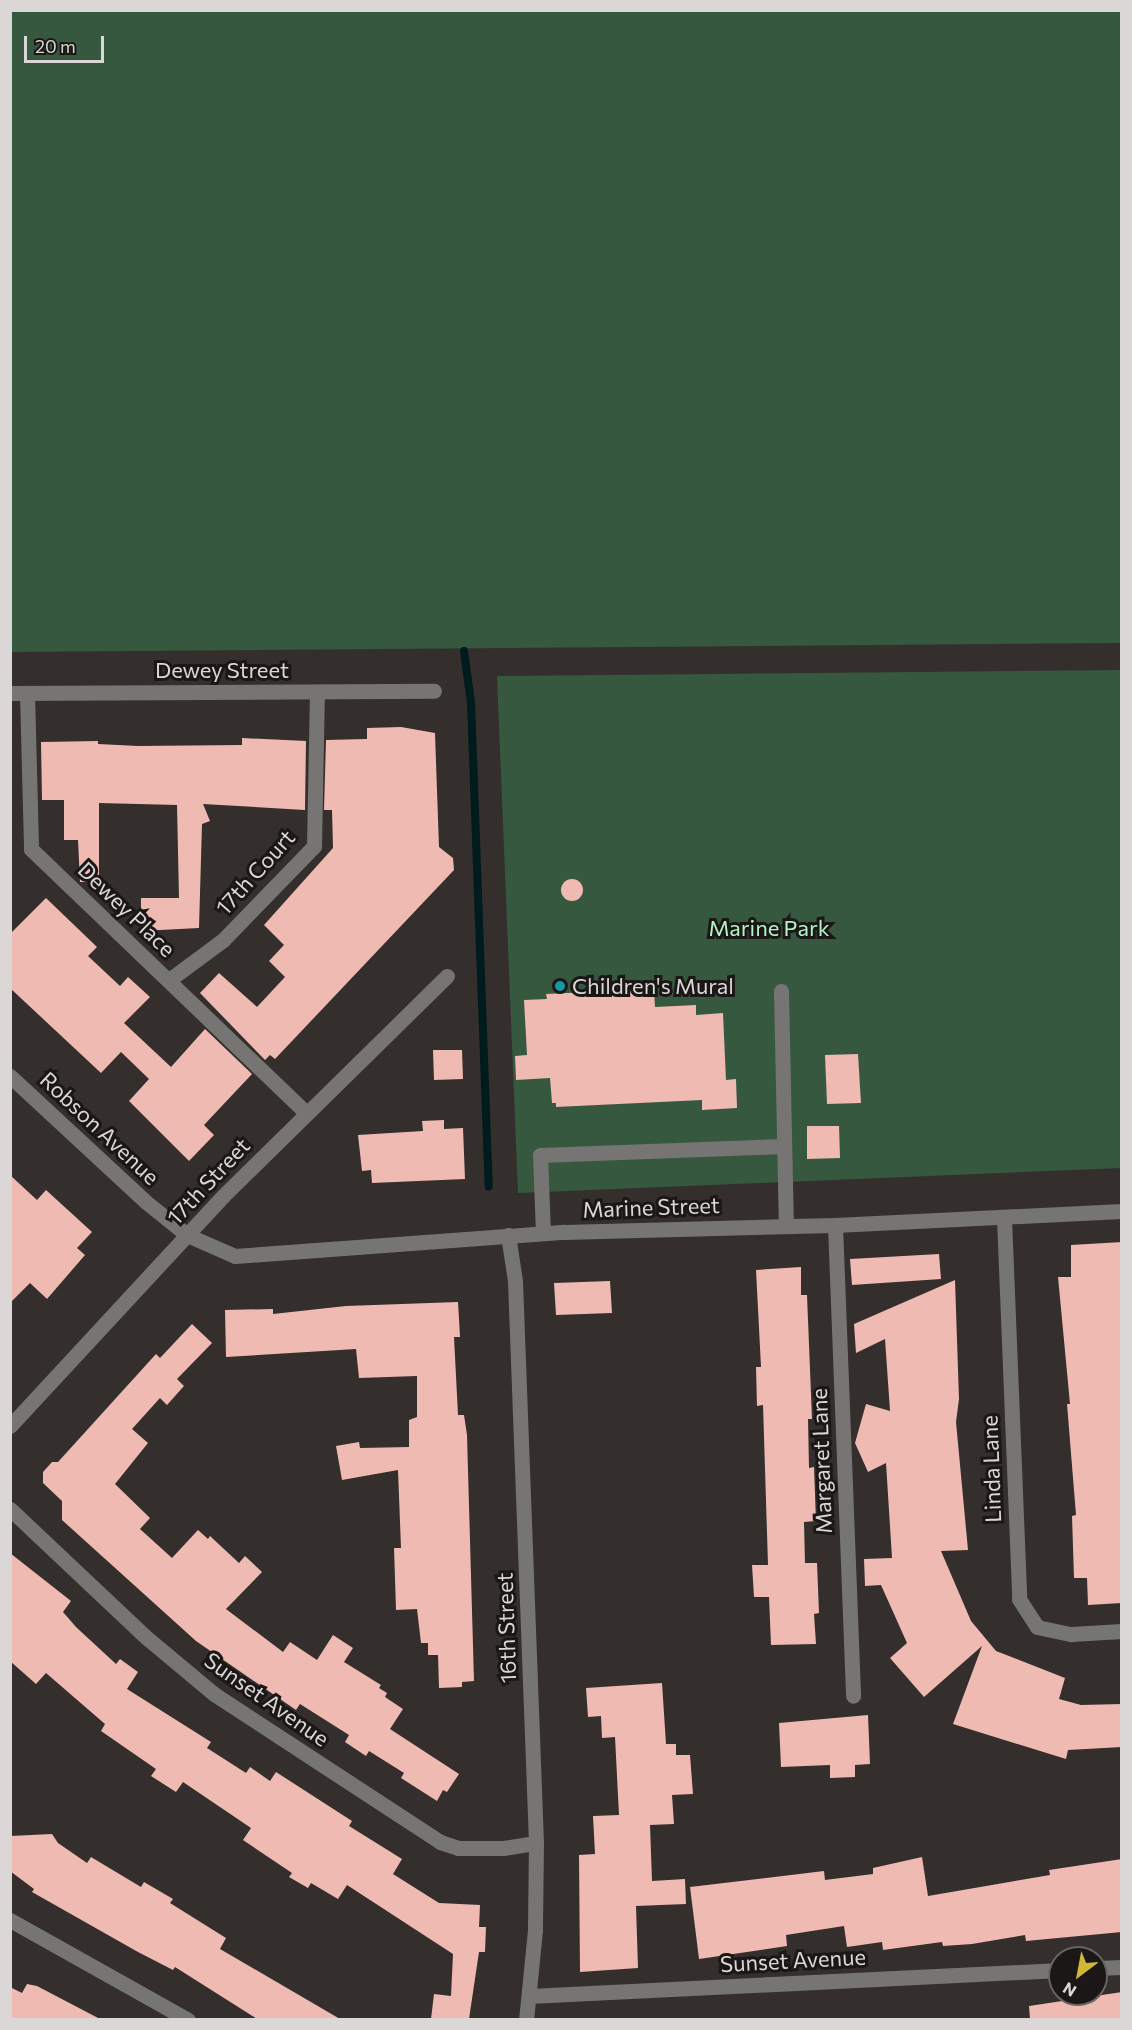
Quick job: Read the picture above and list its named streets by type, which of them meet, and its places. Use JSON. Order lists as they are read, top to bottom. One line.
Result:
{"streets":{"street":["Dewey Street","17th Court","Dewey Place","Robson Avenue","17th Street","Marine Street","Margaret Lane","Linda Lane","16th Street","Sunset Avenue"]},"crossings":[["Dewey Street","17th Court"],["Dewey Street","Dewey Place"],["17th Court","Dewey Place"],["Dewey Place","17th Street"],["Robson Avenue","17th Street"],["Robson Avenue","Marine Street"],["17th Street","Marine Street"],["Marine Street","Margaret Lane"],["Marine Street","Linda Lane"],["Marine Street","16th Street"],["16th Street","Sunset Avenue"]],"parks":["Marine Park"],"places":["Children's Mural"],"scale_bar":"20 m","north":"bottom left"}
